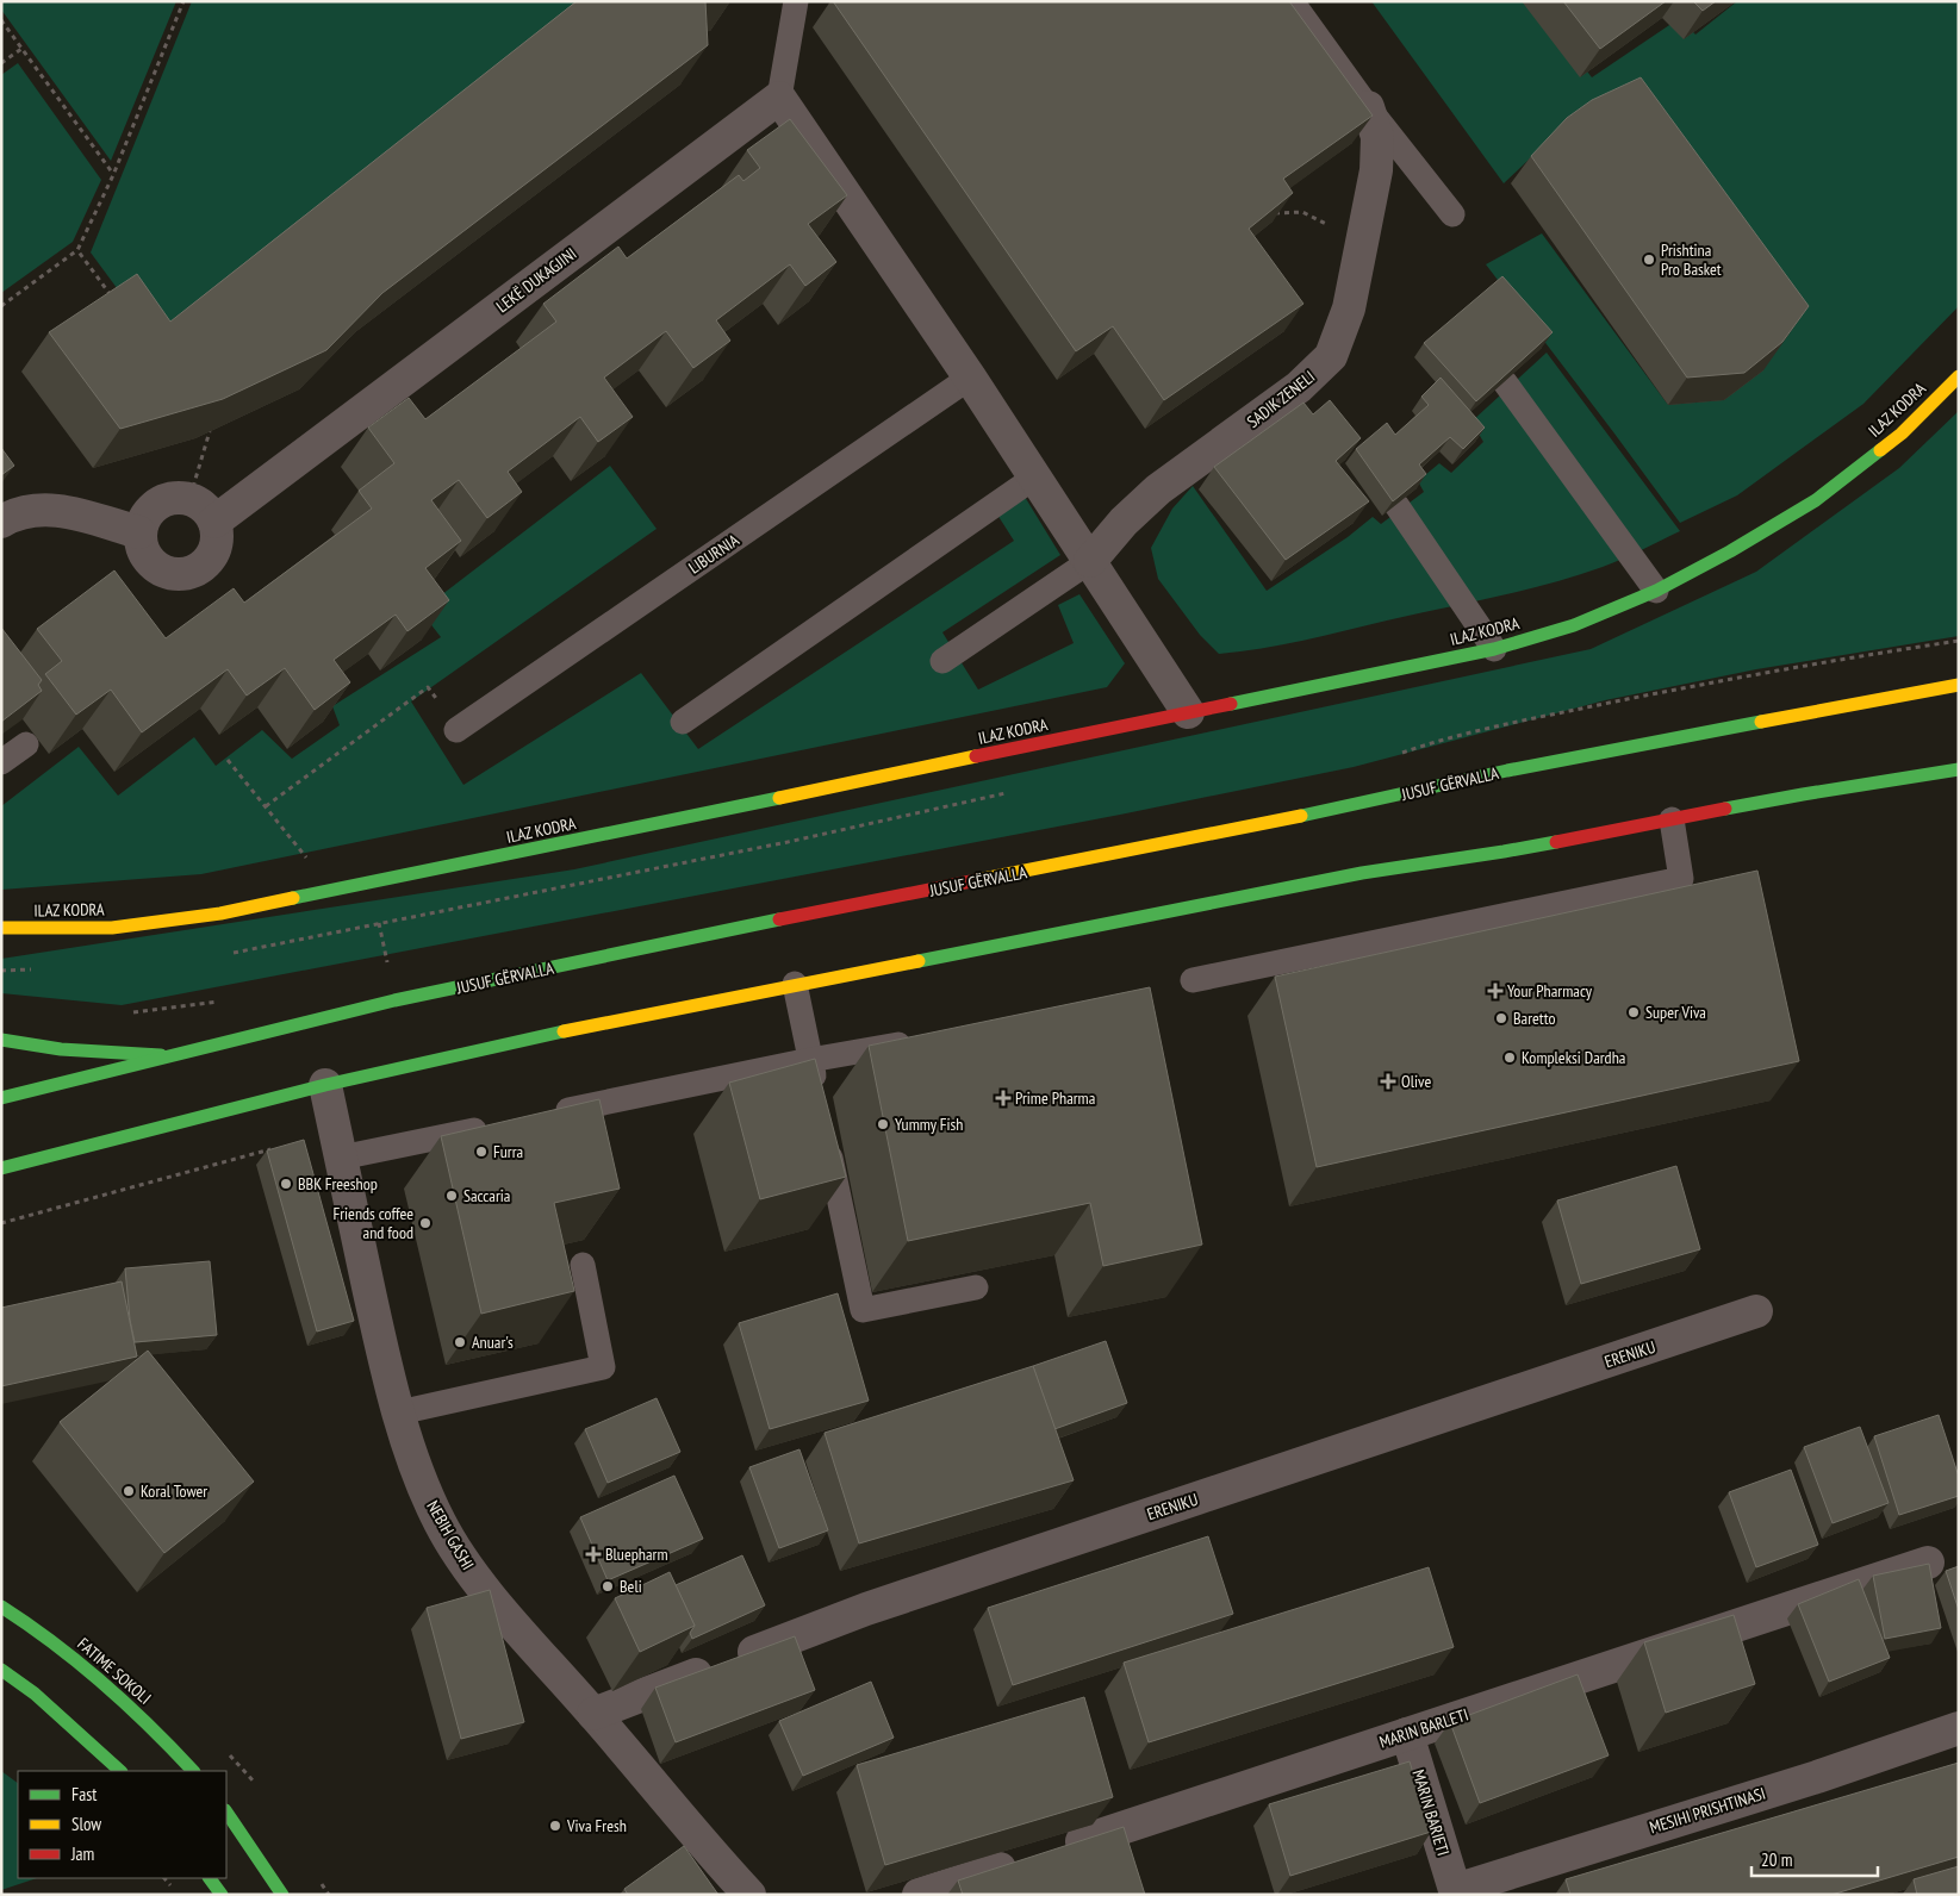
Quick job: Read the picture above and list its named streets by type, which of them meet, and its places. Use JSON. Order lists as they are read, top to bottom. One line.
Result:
{"streets":{"main road":["ILAZ KODRA","JUSUF GËRVALLA","FATIME SOKOLI"],"street":["LEKË DUKAGJINI","SADIK ZENELI","ERENIKU","NEBIH GASHI","MARIN BARLETI","MESIHI PRISHTINASI","MARIN BARIETI"],"lane":["LIBURNIA"]},"crossings":[["ERENIKU","NEBIH GASHI"],["MARIN BARLETI","MARIN BARIETI"],["MESIHI PRISHTINASI","MARIN BARIETI"]],"places":{"other":["Prishtina Pro Basket","Super Viva","Baretto","Kompleksi Dardha","Yummy Fish","Furra","BBK Freeshop","Saccaria","Friends coffee and food","Anuar's","Koral Tower","Beli","Viva Fresh"],"health":["Your Pharmacy","Olive","Prime Pharma","Bluepharm"]},"legend":["Fast","Slow","Jam"],"scale_bar":"20 m"}
